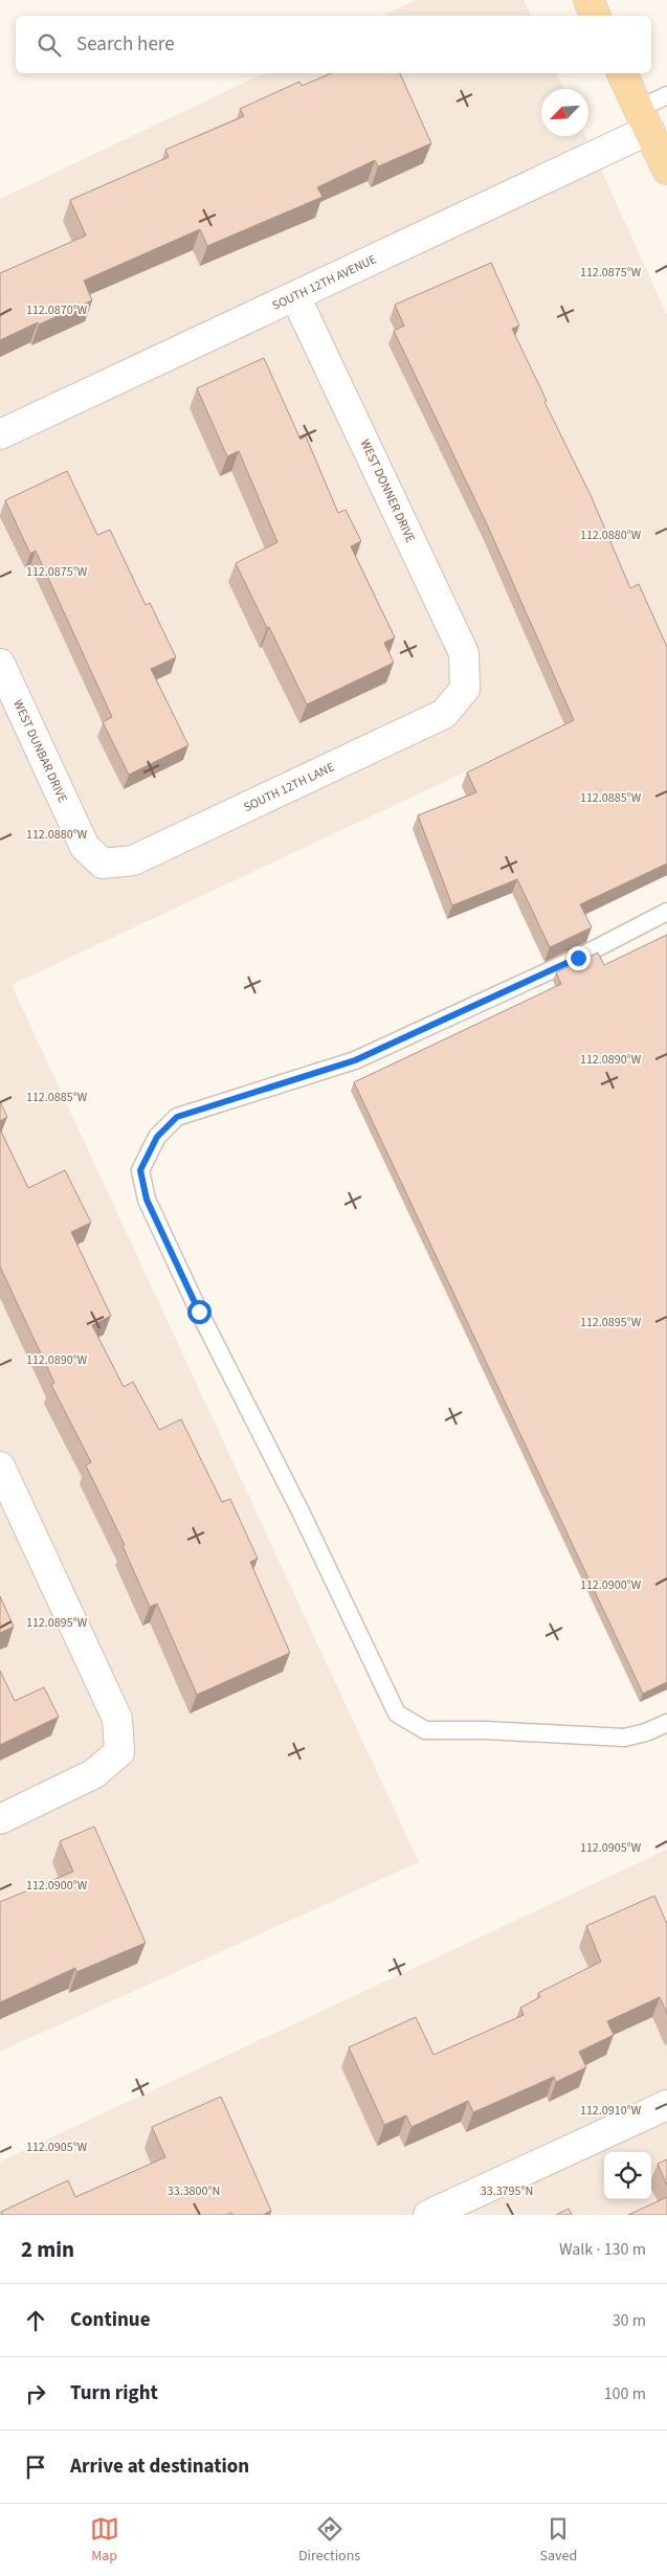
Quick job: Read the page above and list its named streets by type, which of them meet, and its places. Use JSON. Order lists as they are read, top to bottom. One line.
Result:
{"streets":{"street":["SOUTH 12TH AVENUE","WEST DONNER DRIVE","WEST DUNBAR DRIVE","SOUTH 12TH LANE"]},"crossings":[["SOUTH 12TH AVENUE","WEST DONNER DRIVE"],["WEST DONNER DRIVE","SOUTH 12TH LANE"],["WEST DUNBAR DRIVE","SOUTH 12TH LANE"]],"north":"bottom left","page":{"search":"Search here","heading":["2 min","Walk · 130 m"],"list":[["Continue","30 m"],["Turn right","100 m"],"Arrive at destination"],"nav":["Map","Directions","Saved"]},"coordinates":["112.0875°W","112.0870°W","112.0880°W","112.0885°W","112.0890°W","112.0895°W","112.0900°W","112.0905°W","112.0910°W","33.3800°N","33.3795°N"]}
